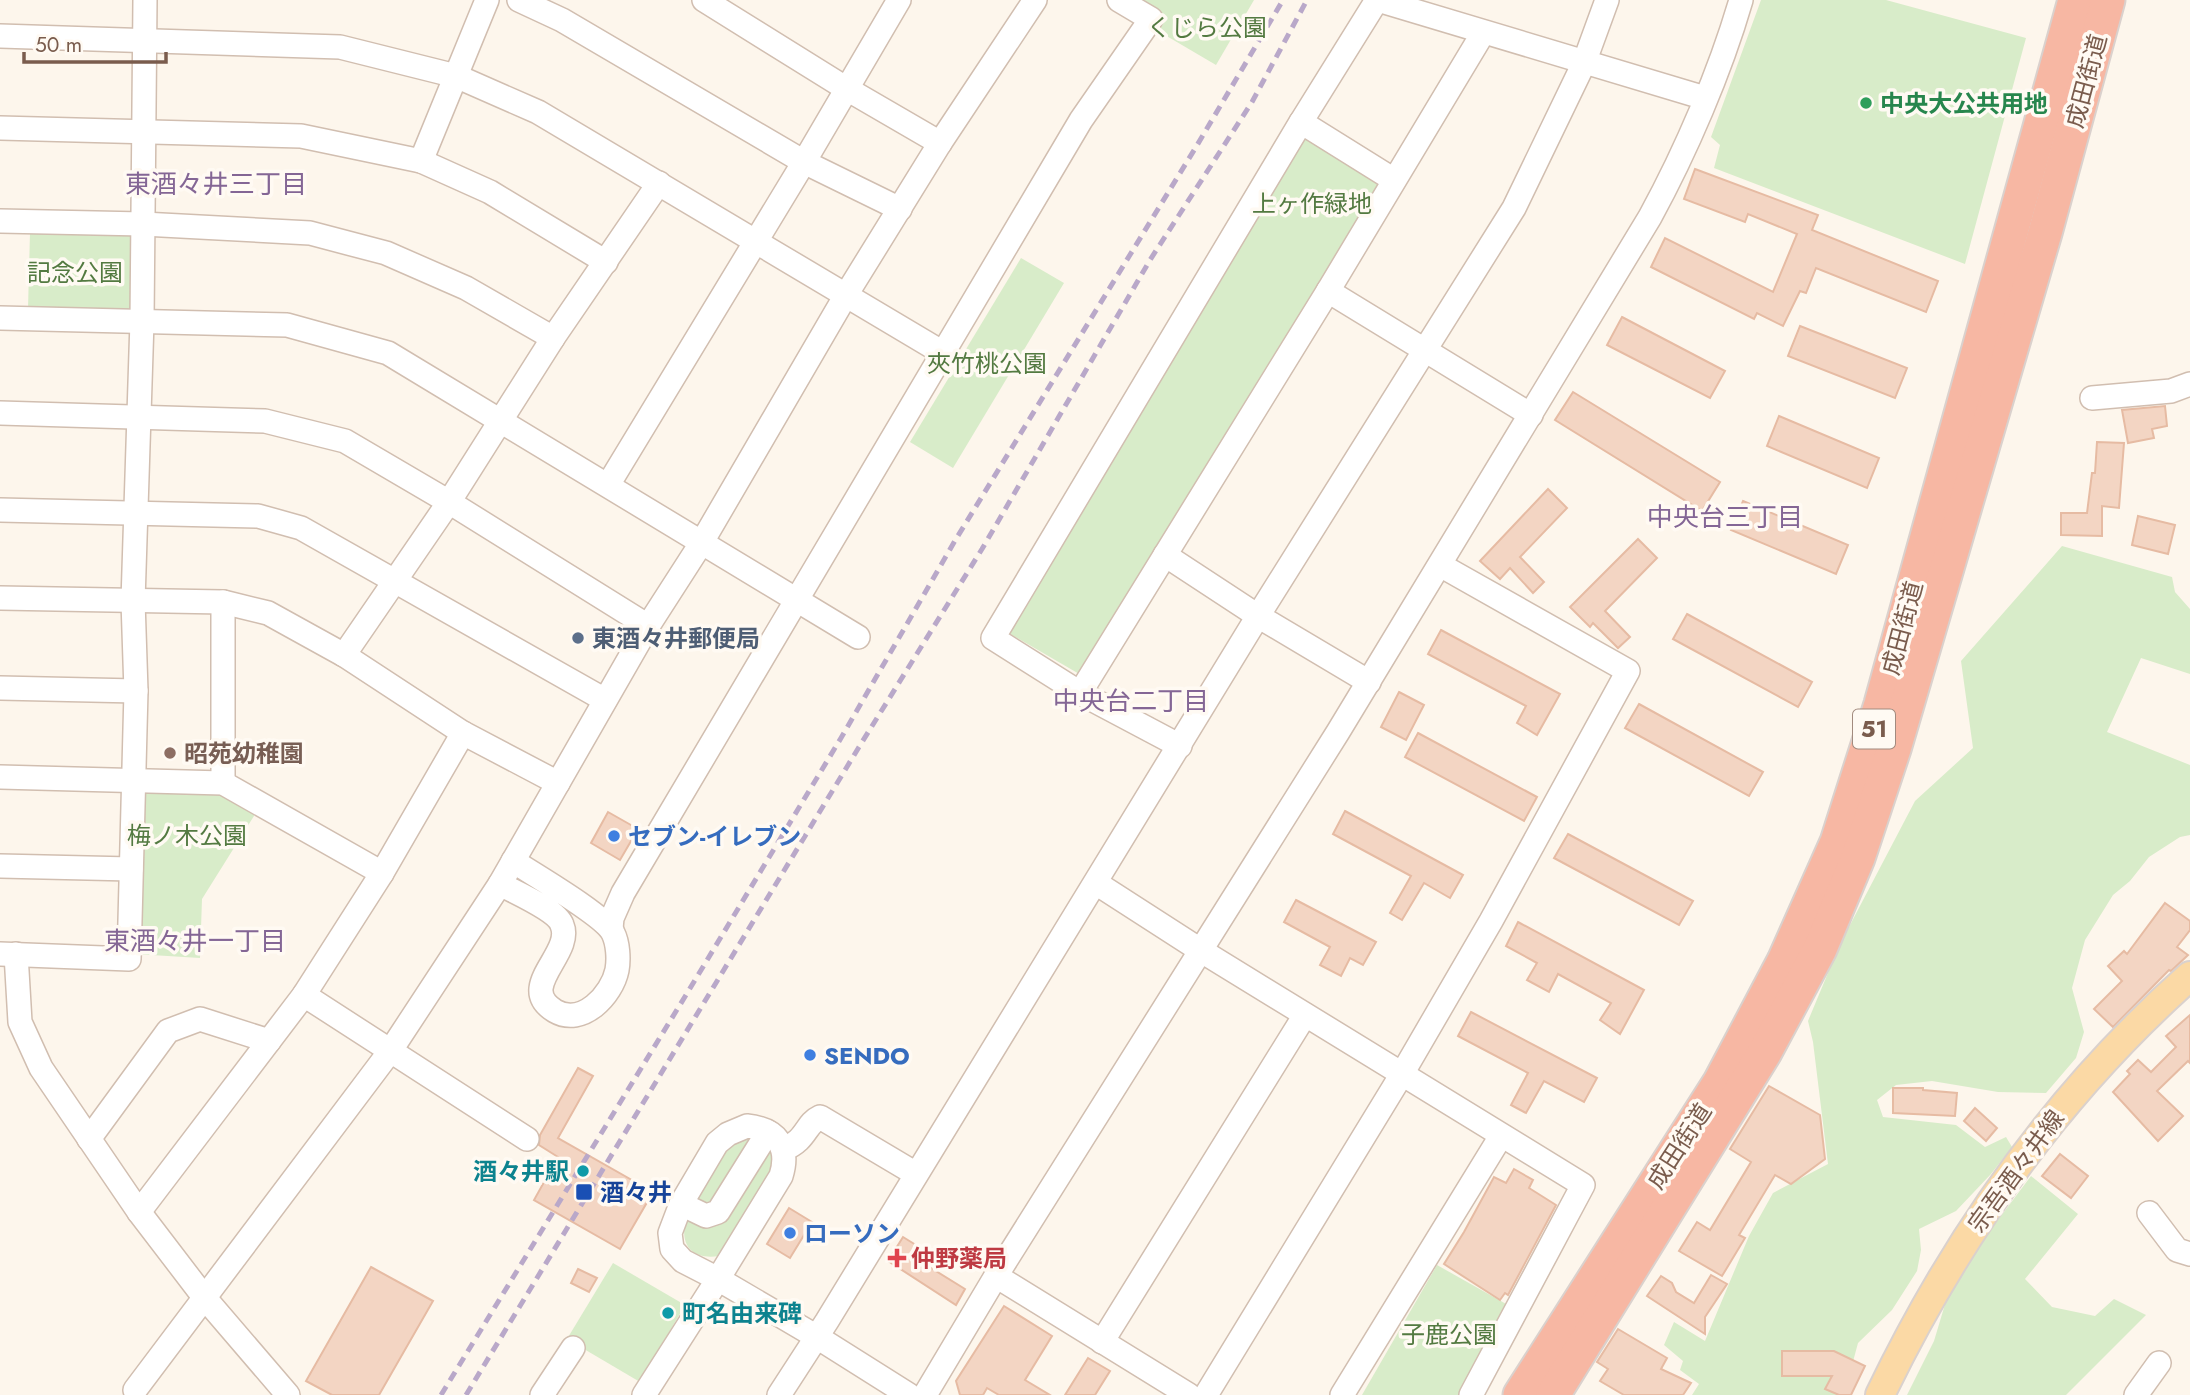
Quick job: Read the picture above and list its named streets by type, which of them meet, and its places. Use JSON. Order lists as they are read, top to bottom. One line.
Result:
{"streets":{"highway":["成田街道","51"],"main road":["宗吾酒々井線"]},"districts":["東酒々井三丁目","中央台三丁目","中央台二丁目","東酒々井一丁目"],"parks":["くじら公園","上ヶ作緑地","記念公園","夾竹桃公園","梅ノ木公園","子鹿公園"],"places":{"other":["中央大公共用地","東酒々井郵便局","昭苑幼稚園","セブン-イレブン","SENDO","酒々井駅","ローソン","町名由来碑"],"transit":["酒々井"],"health":["仲野薬局"]},"scale_bar":"50 m"}
